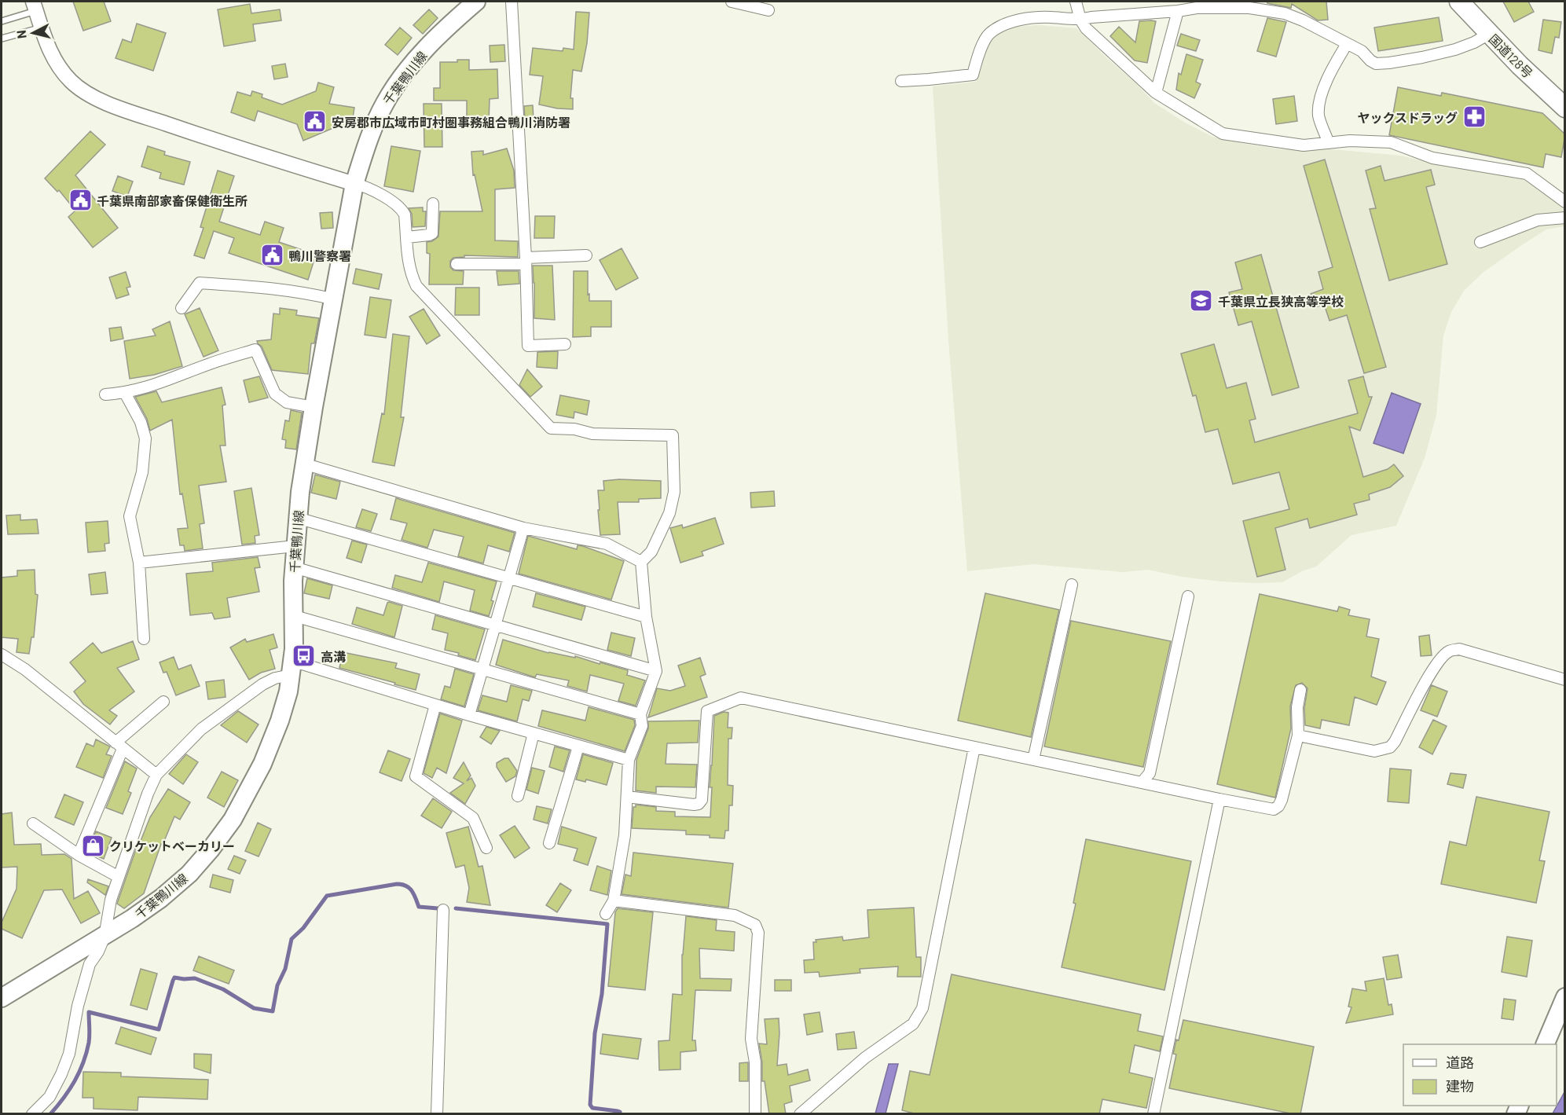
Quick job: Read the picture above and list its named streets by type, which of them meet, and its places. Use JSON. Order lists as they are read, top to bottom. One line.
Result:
{"streets":{"highway":["国道128号"],"main road":["千葉鴨川線"]},"places":{"pharmacy":["ヤックスドラッグ"],"public building":["安房郡市広域市町村圏事務組合鴨川消防署","千葉県南部家畜保健衛生所","鴨川警察署"],"school or university":["千葉県立長狭高等学校"],"bus stop":["高溝"],"shop":["クリケットベーカリー"]},"legend":["道路","建物"],"north":"left"}
